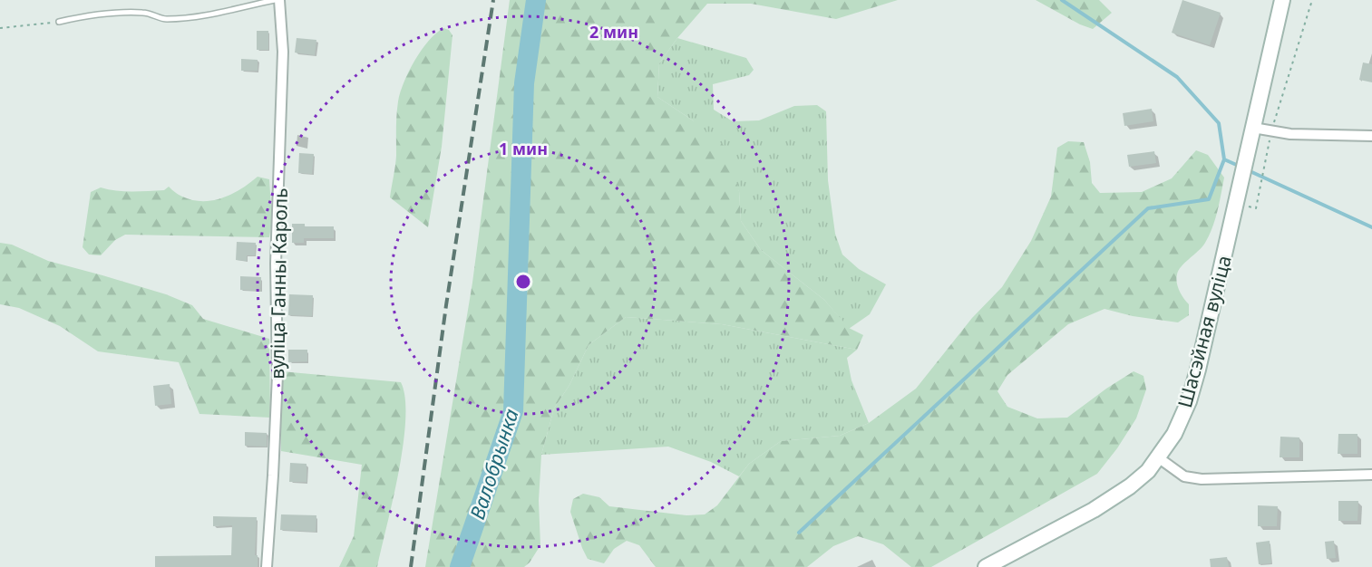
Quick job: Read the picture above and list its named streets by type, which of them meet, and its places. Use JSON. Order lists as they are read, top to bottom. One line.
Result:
{"streets":{"main road":["Шасэйная вуліца"],"street":["вуліца Ганны Кароль"]},"water":["Валобрынка"],"rings":["2 мин","1 мин"]}
